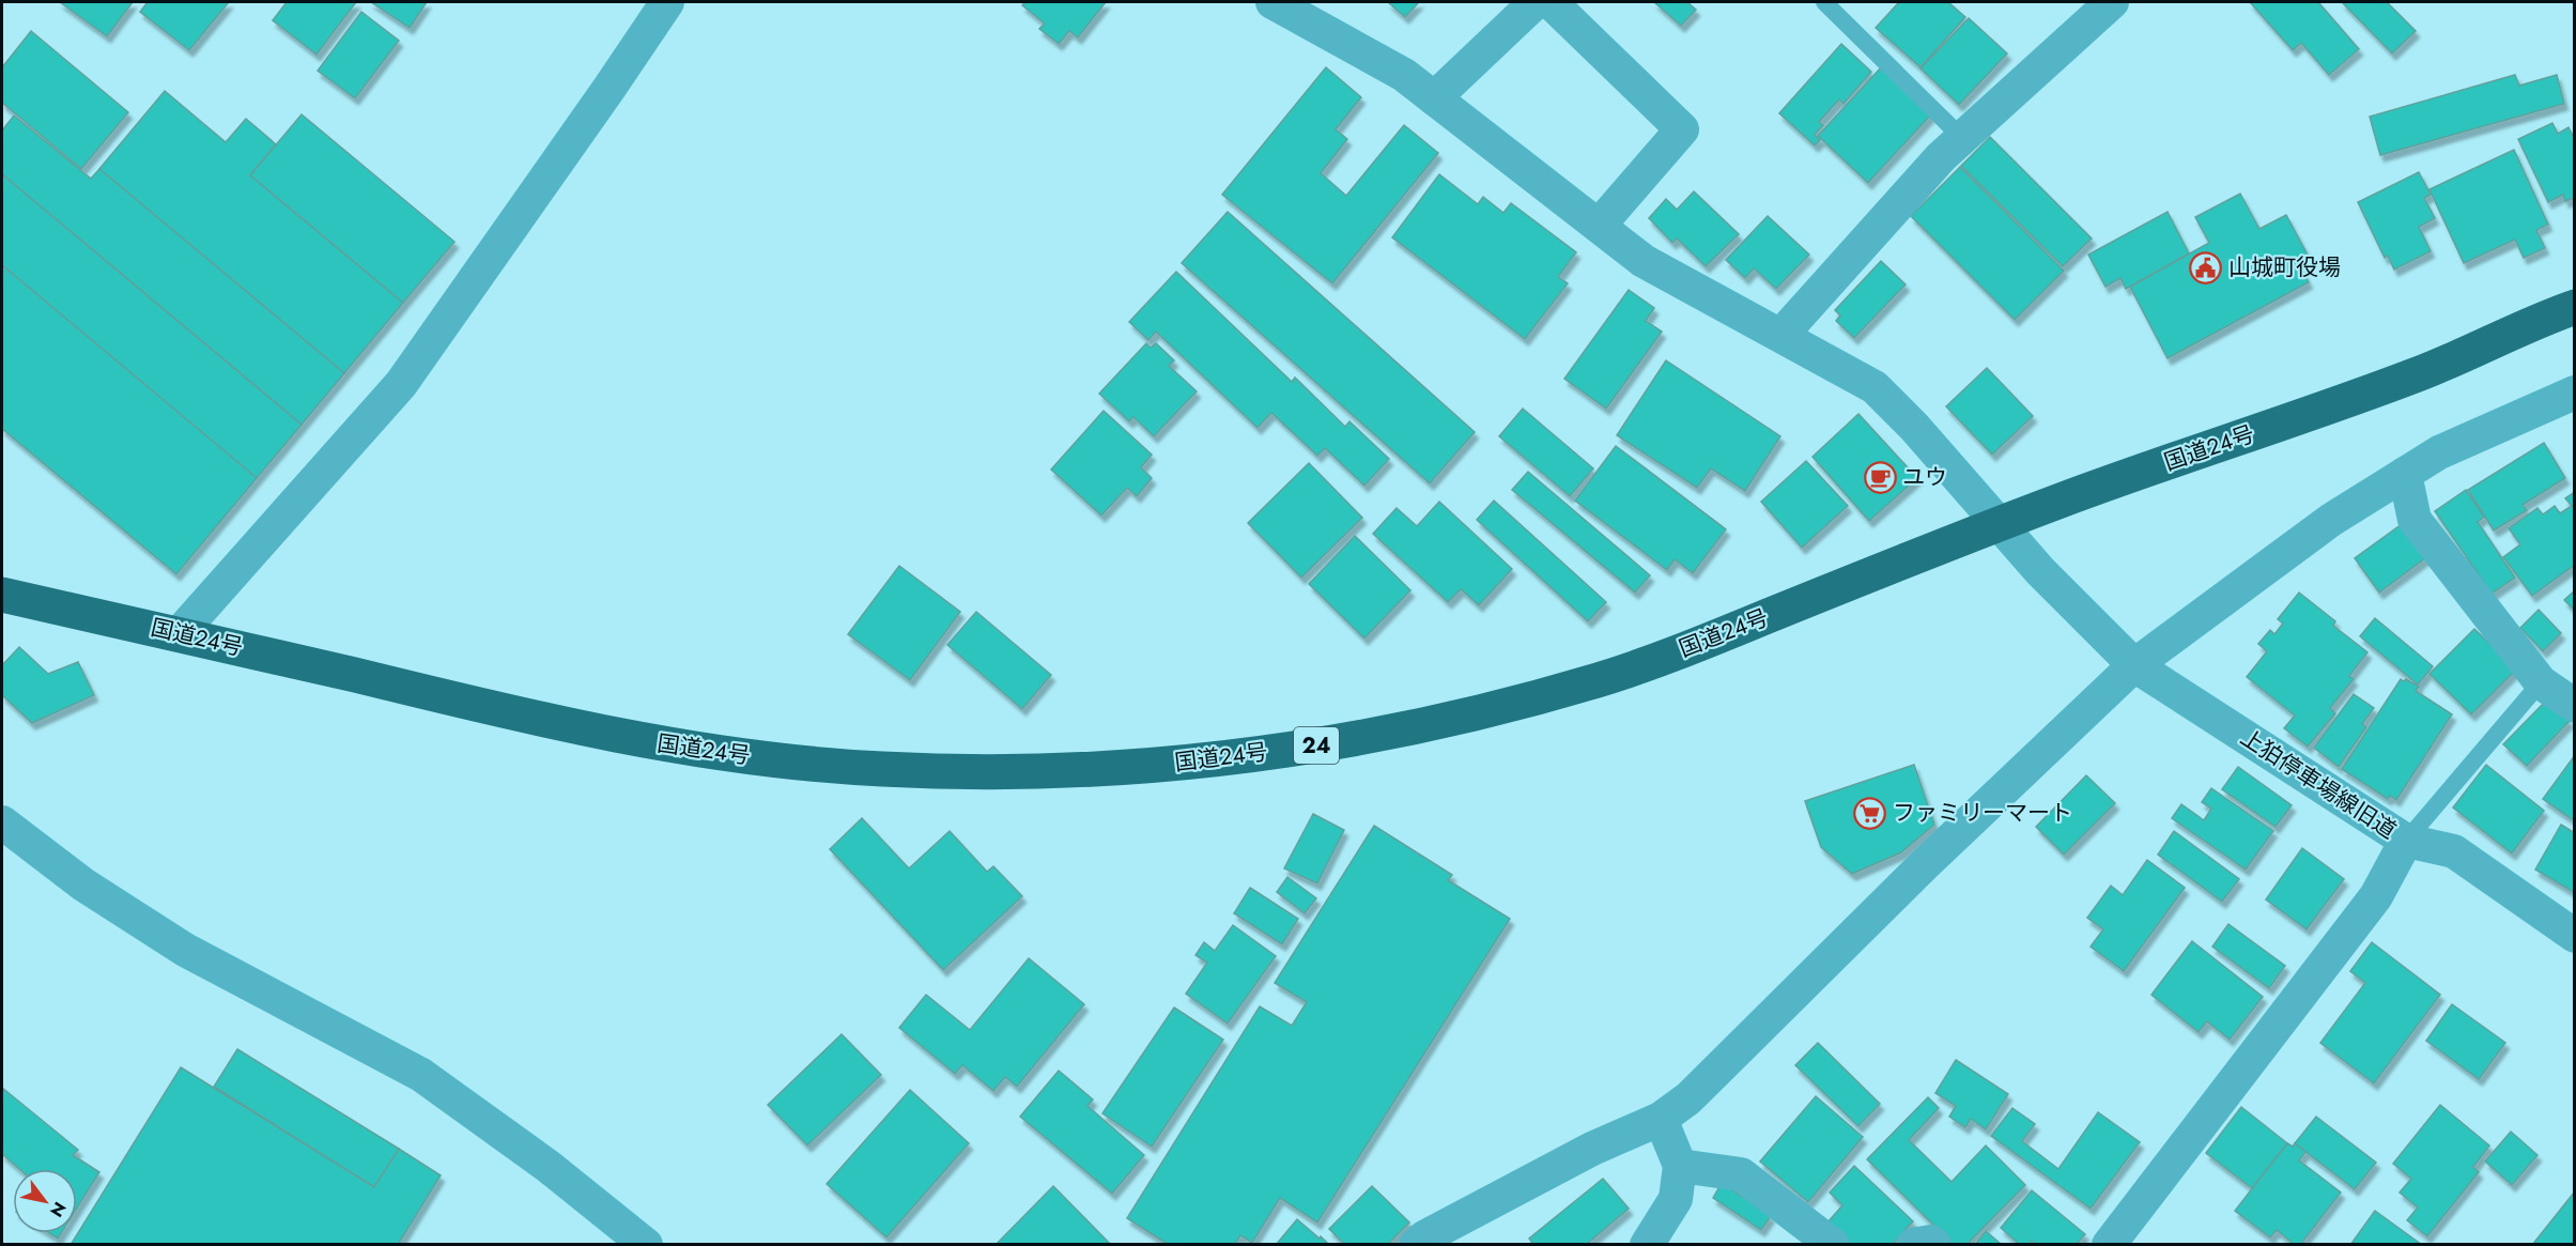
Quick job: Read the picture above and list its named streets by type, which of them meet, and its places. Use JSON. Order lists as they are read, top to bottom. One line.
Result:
{"streets":{"highway":["国道24号","24"],"street":["上狛停車場線旧道"]},"crossings":[["国道24号","上狛停車場線旧道"]],"places":{"public building":["山城町役場"],"cafe":["ユウ"],"supermarket":["ファミリーマート"]},"north":"bottom right"}
